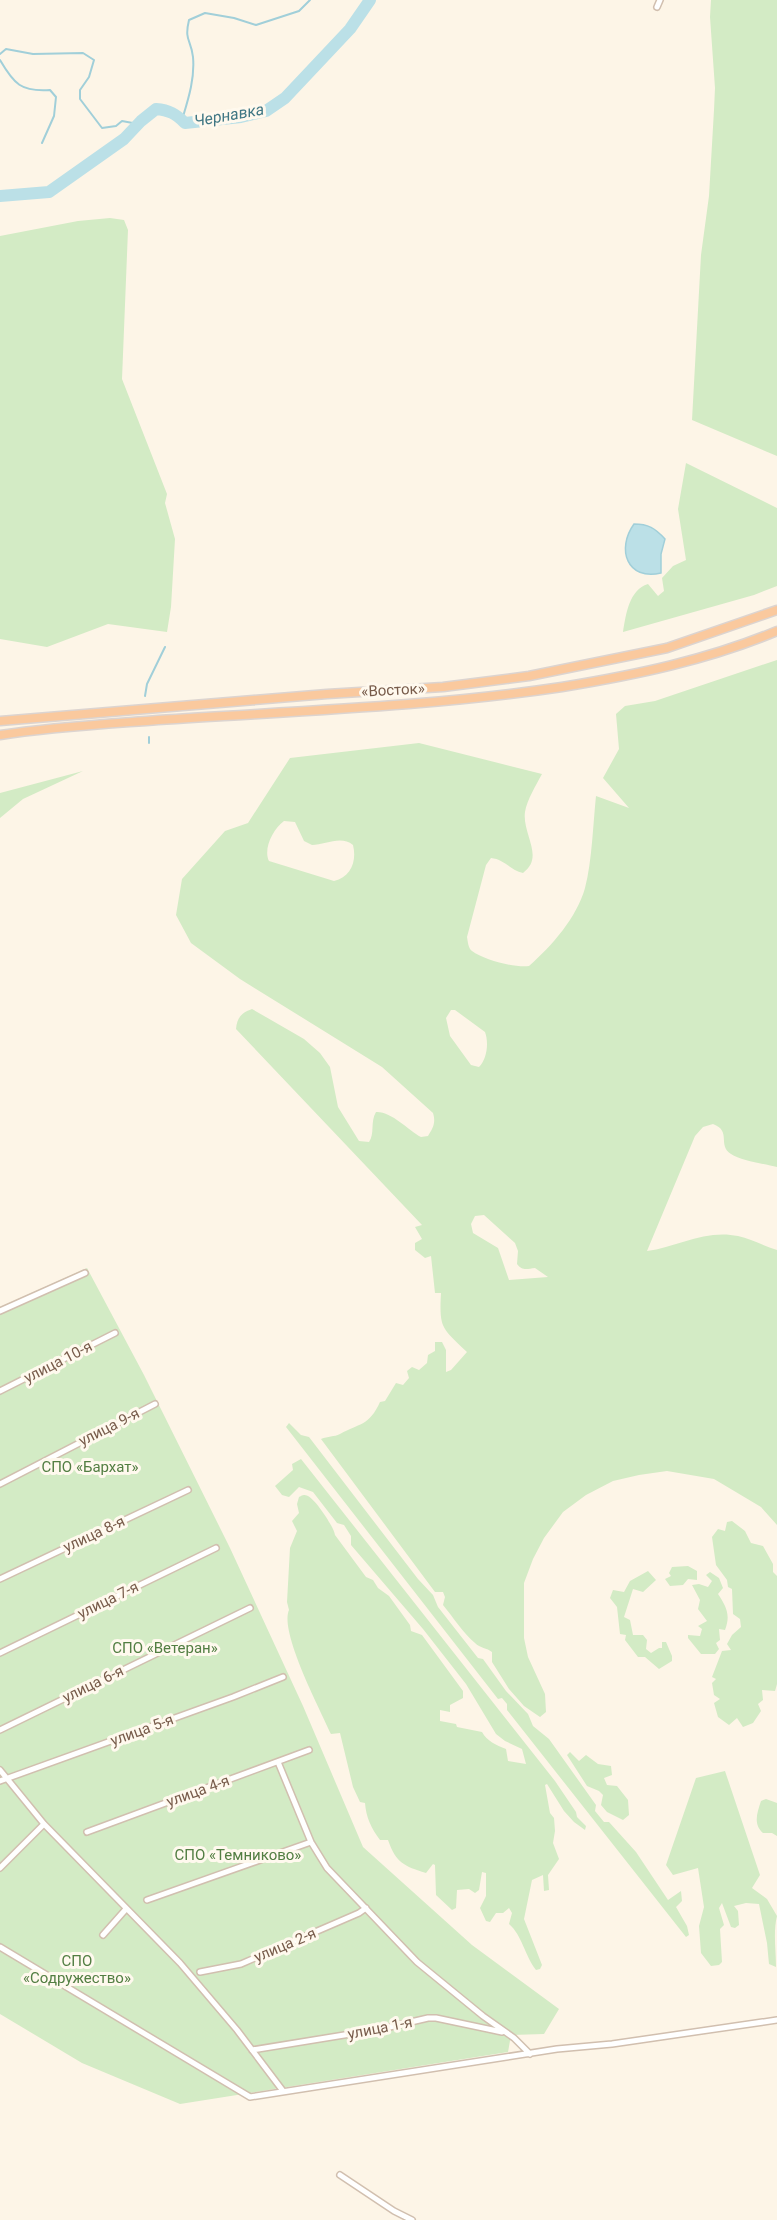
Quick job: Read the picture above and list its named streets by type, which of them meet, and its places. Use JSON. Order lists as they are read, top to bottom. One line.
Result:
{"streets":{"highway":["«Восток»"],"street":["улица 10-я","улица 9-я","улица 8-я","улица 7-я","улица 6-я","улица 5-я","улица 4-я","улица 2-я","улица 1-я"]},"water":["Чернавка"],"parks":["СПО «Бархат»","СПО «Ветеран»","СПО «Темниково»","СПО «Содружество»"]}
